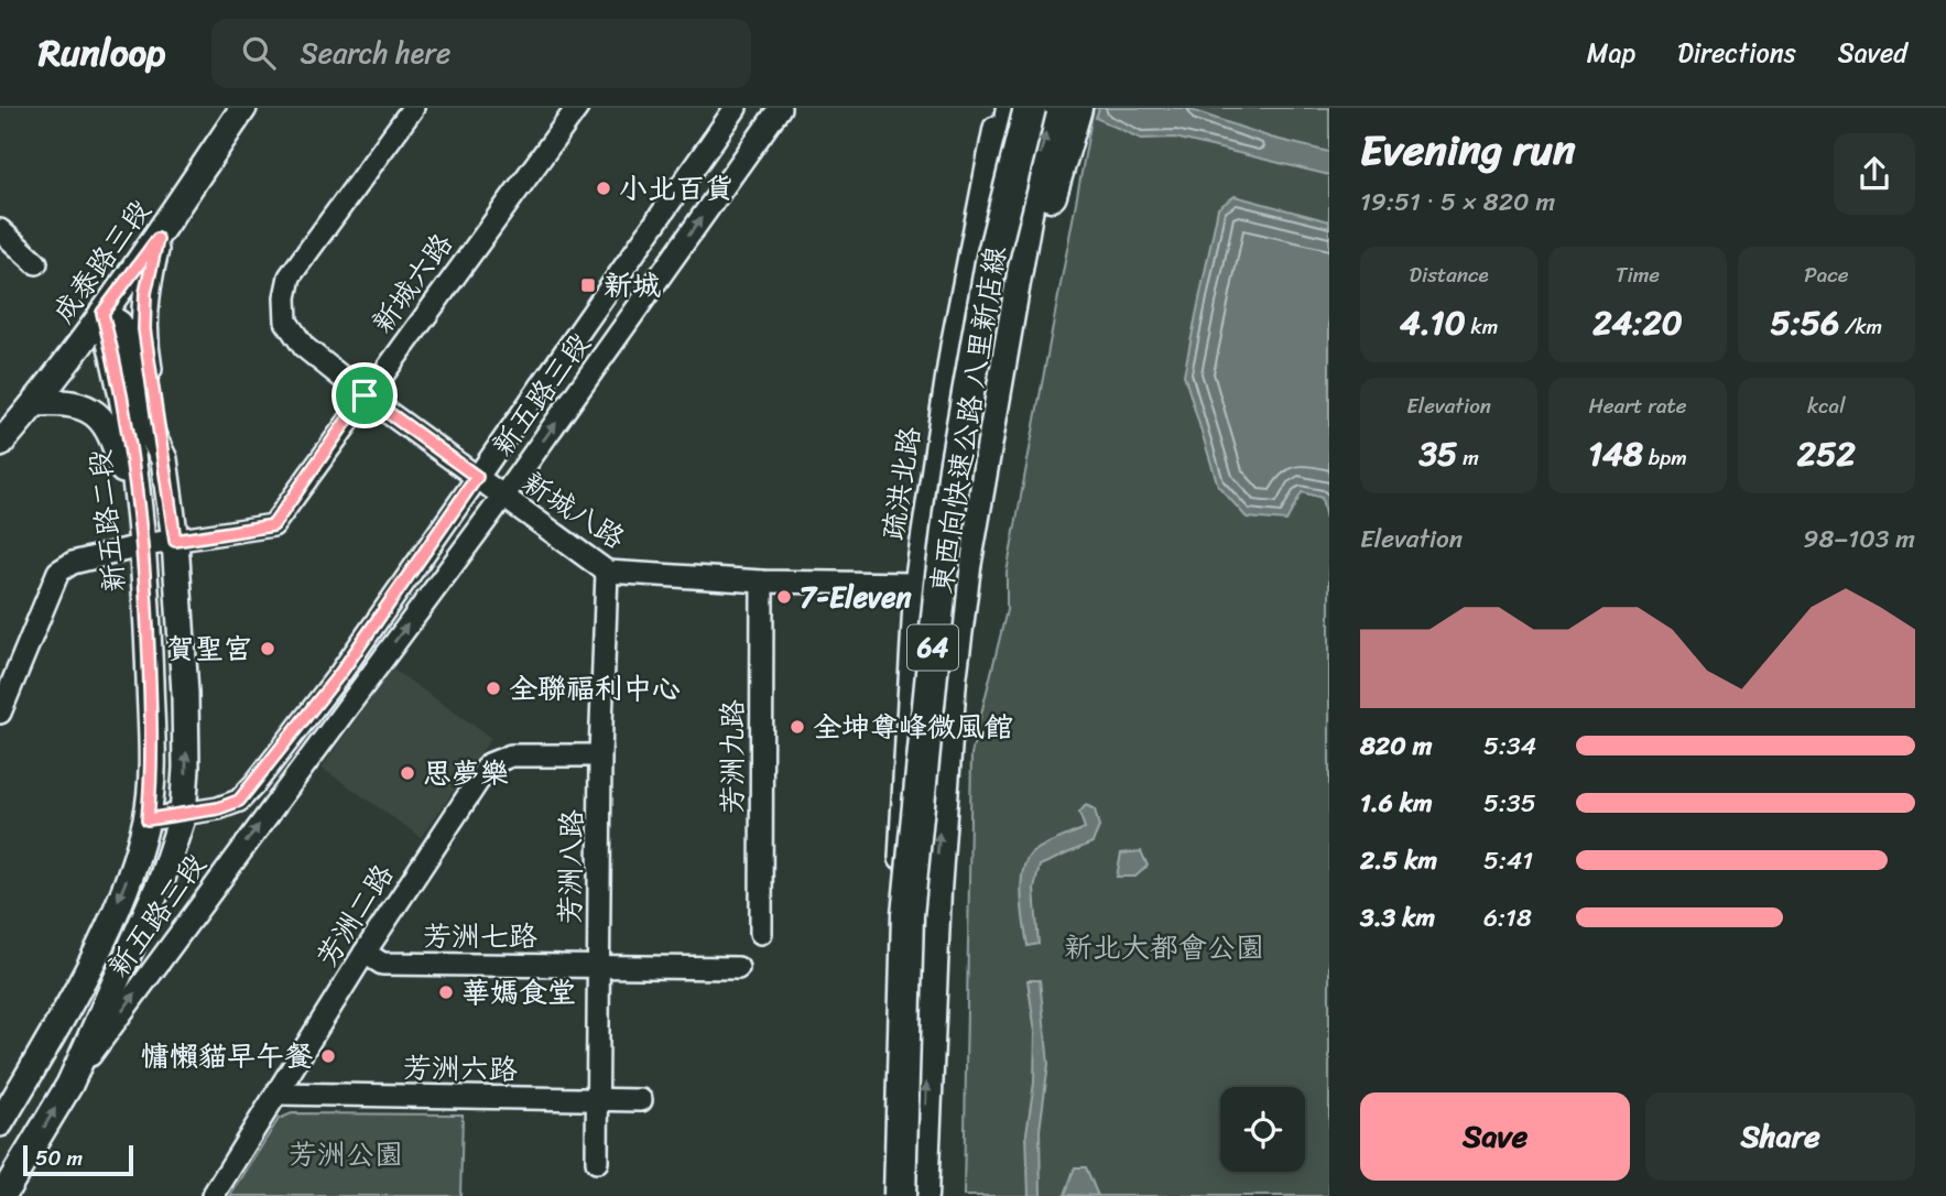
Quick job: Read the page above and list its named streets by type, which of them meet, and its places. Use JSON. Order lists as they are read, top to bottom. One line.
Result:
{"streets":{"highway":["東西向快速公路 八里新店線","64"],"main road":["成泰路三段","新五路二段"],"street":["新城六路","新五路三段","疏洪北路","新城八路","芳洲九路","芳洲八路","芳洲二路","芳洲七路","芳洲六路"]},"crossings":[["成泰路三段","新五路二段"],["新城六路","新城八路"],["新城六路","新五路二段"],["新五路三段","新城八路"],["新五路三段","新五路二段"],["東西向快速公路 八里新店線","疏洪北路"],["疏洪北路","新城八路"],["新城八路","芳洲九路"],["新城八路","芳洲八路"],["芳洲八路","芳洲二路"],["芳洲八路","芳洲七路"],["芳洲八路","芳洲六路"],["芳洲二路","芳洲七路"],["芳洲二路","芳洲六路"]],"parks":["新北大都會公園","芳洲公園"],"places":{"other":["小北百貨","7-Eleven","賀聖宮","全聯福利中心","全坤尊峰微風館","思夢樂","華媽食堂","慵懶貓早午餐"],"transit":["新城"]},"scale_bar":"50 m","page":{"header":"Runloop","search":"Search here","nav":["Map","Directions","Saved"],"heading":["Evening run","19:51 · 5 × 820 m"],"stats":[["Distance","4.10 km"],["Time","24:20"],["Pace","5:56 /km"],["Elevation","35 m"],["Heart rate","148 bpm"],["kcal","252"]],"chart":["Elevation","98–103 m"],"list":[{"name":"820 m","note":"5:34"},{"name":"1.6 km","note":"5:35"},{"name":"2.5 km","note":"5:41"},{"name":"3.3 km","note":"6:18"}],"buttons":["Save","Share"],"scale":"50 m"}}
